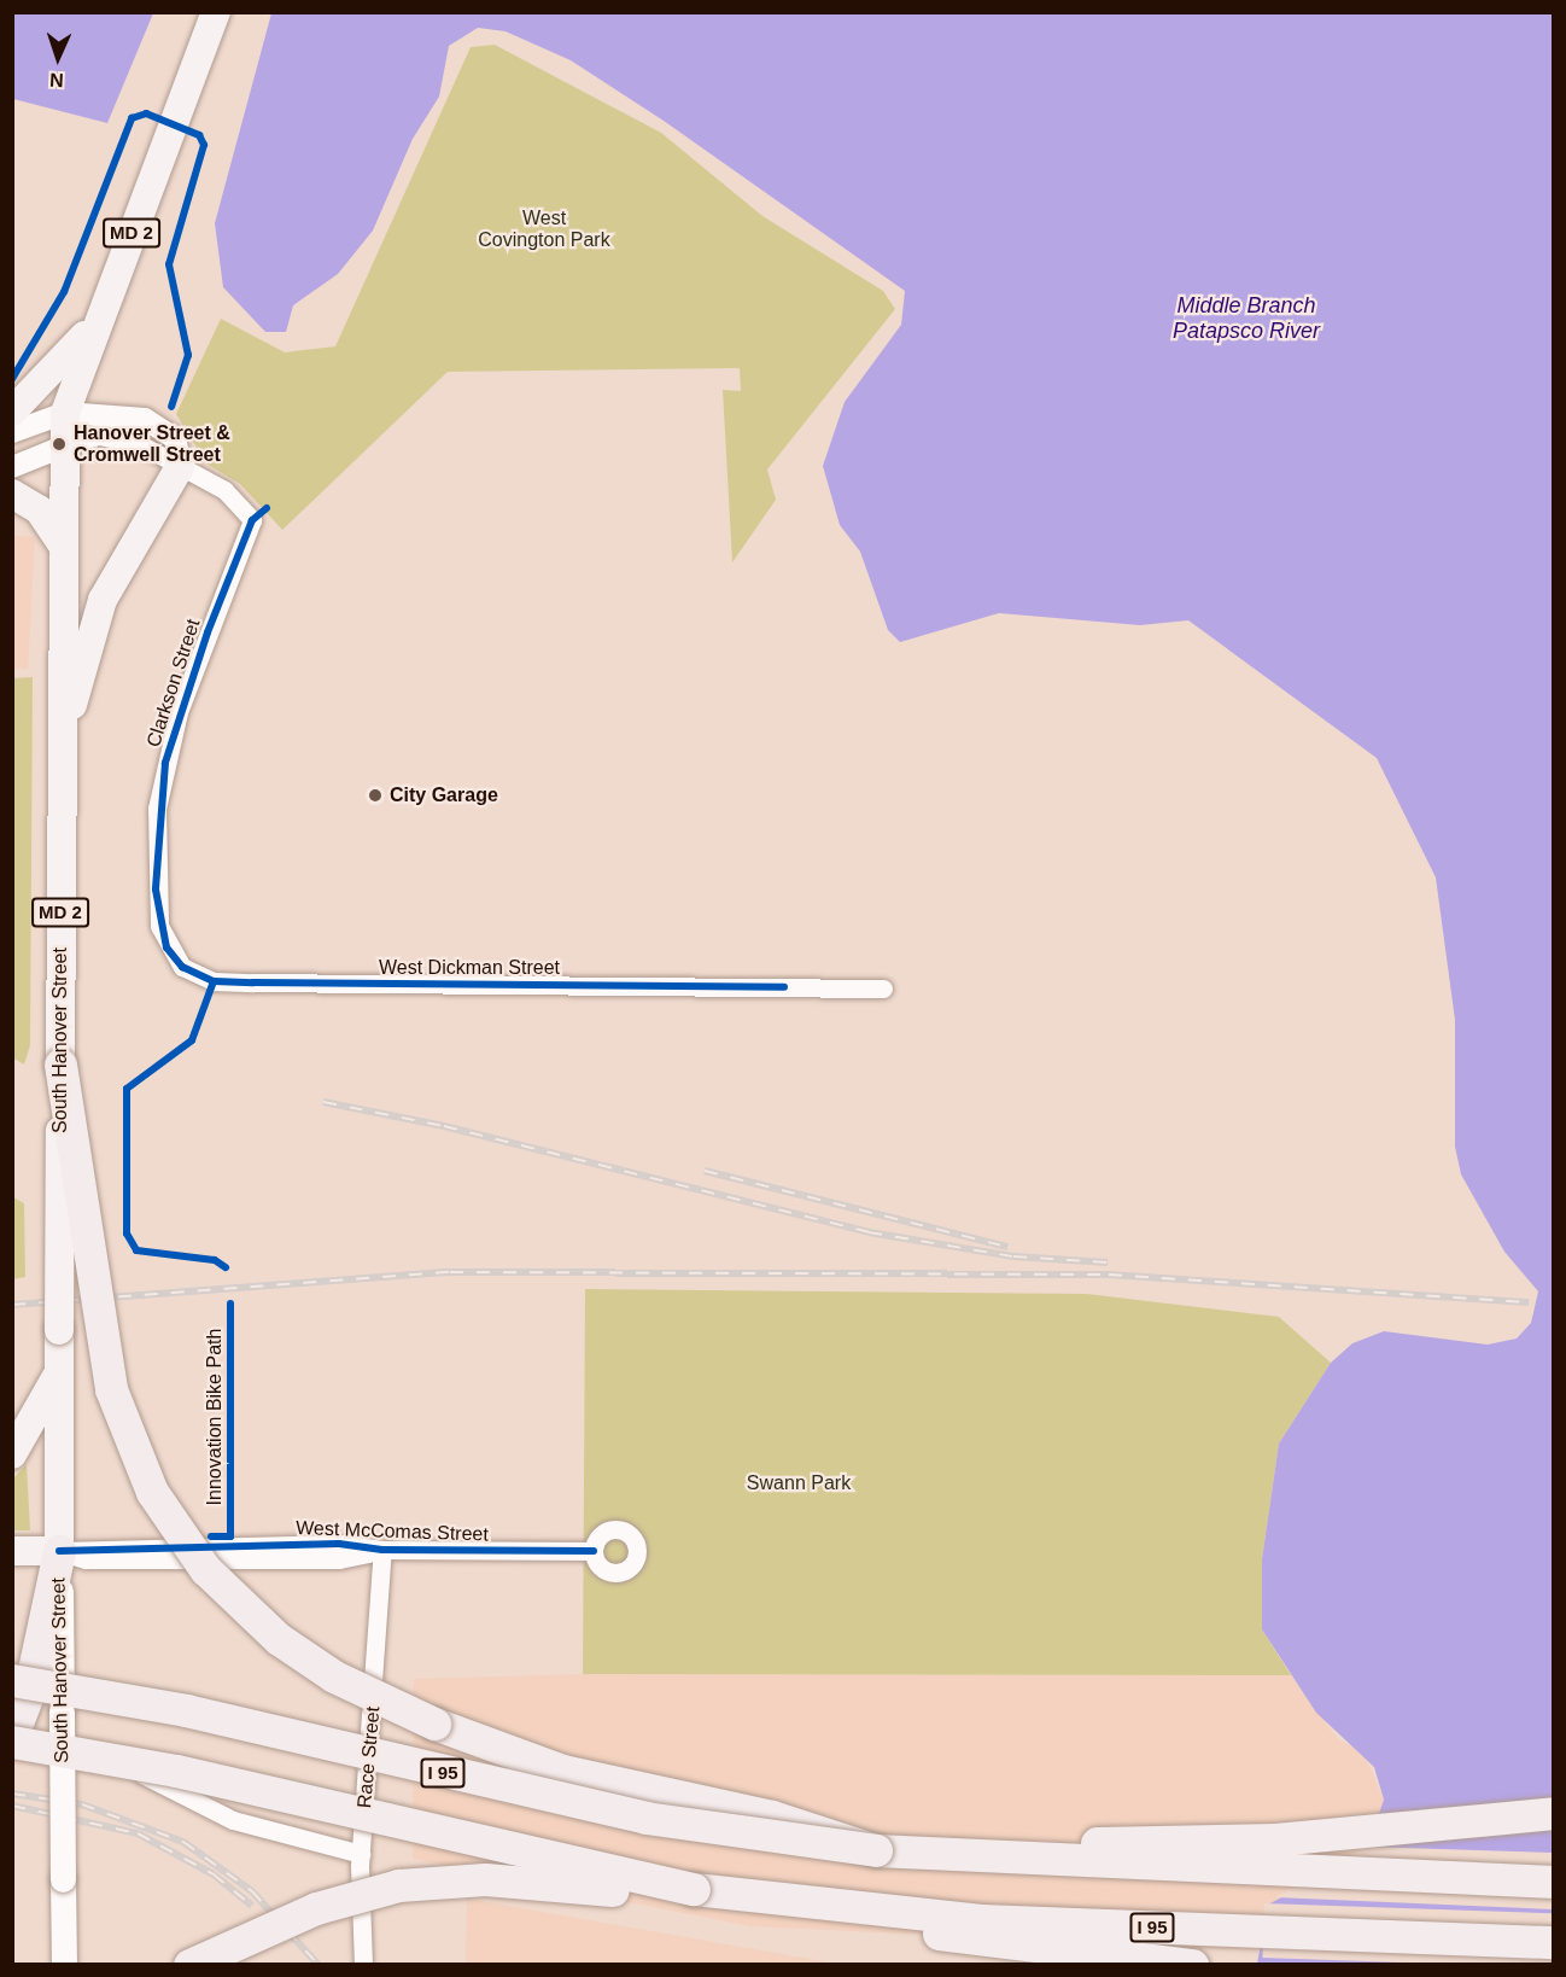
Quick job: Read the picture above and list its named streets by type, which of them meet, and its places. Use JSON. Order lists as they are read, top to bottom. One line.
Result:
{"streets":{"highway":["I 95"],"main road":["MD 2","South Hanover Street","West McComas Street"],"street":["Clarkson Street","West Dickman Street","Race Street"],"cycle path":["Innovation Bike Path"]},"crossings":[["Clarkson Street","West Dickman Street"],["South Hanover Street","West McComas Street"],["West McComas Street","Race Street"]],"water":["Middle Branch Patapsco River"],"parks":["West Covington Park","Swann Park"],"places":["Hanover Street & Cromwell Street","City Garage"],"north":"bottom"}
